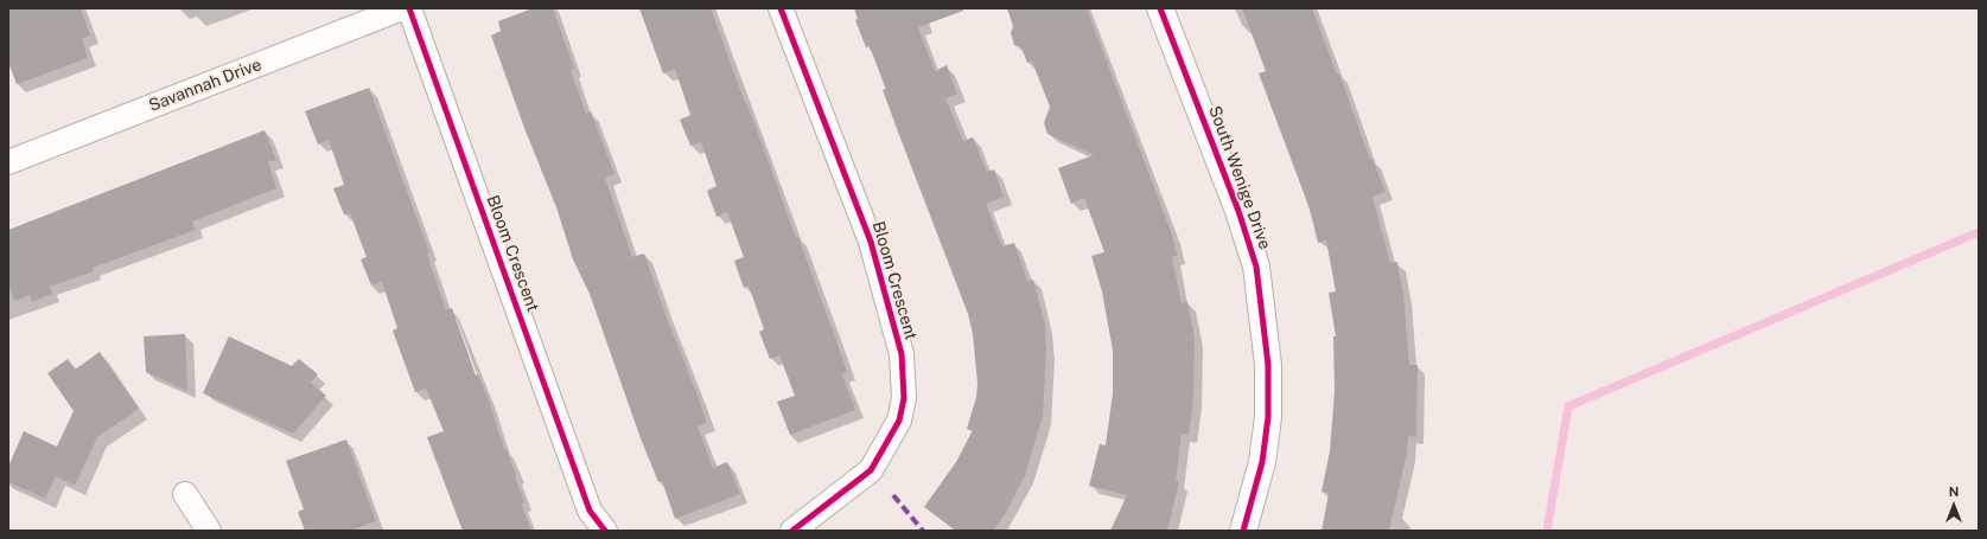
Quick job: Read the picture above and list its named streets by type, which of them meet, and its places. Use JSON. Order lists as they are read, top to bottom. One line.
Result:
{"streets":{"street":["Savannah Drive","South Wenige Drive","Bloom Crescent"]},"north":"top"}
